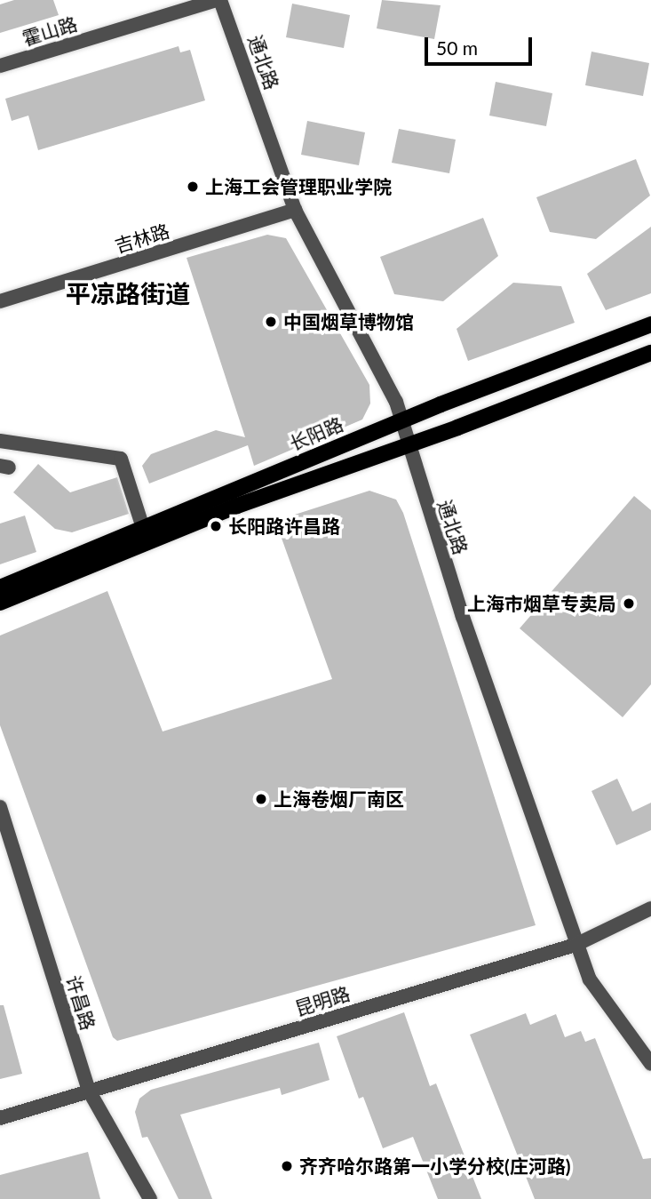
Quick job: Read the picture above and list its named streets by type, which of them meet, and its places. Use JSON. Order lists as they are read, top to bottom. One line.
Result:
{"streets":{"main road":["长阳路"],"street":["霍山路","通北路","吉林路","昆明路","许昌路"]},"crossings":[["霍山路","通北路"],["通北路","吉林路"],["通北路","长阳路"],["通北路","昆明路"],["昆明路","许昌路"]],"districts":["平凉路街道"],"places":["上海工会管理职业学院","中国烟草博物馆","长阳路许昌路","上海市烟草专卖局","上海卷烟厂南区","齐齐哈尔路第一小学分校(庄河路)"],"scale_bar":"50 m"}
